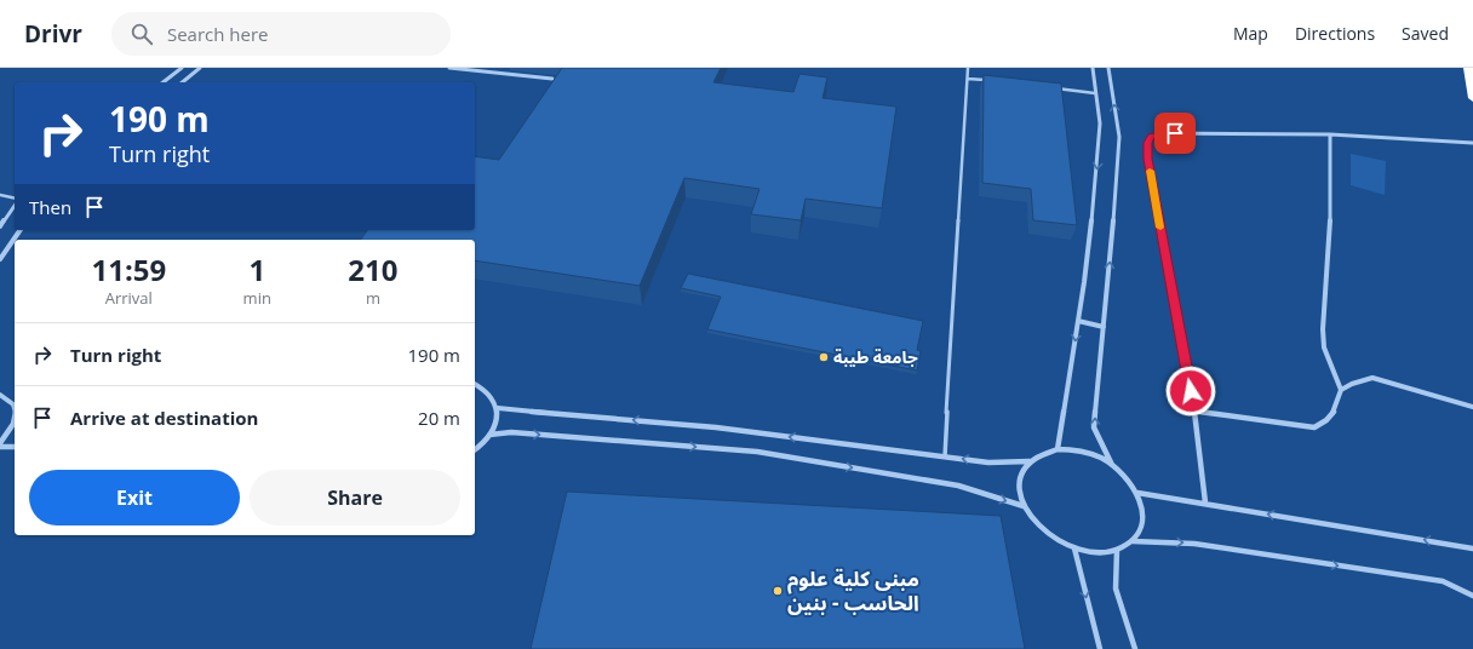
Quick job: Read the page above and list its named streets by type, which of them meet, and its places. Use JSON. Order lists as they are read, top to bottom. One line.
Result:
{"places":["جامعة طيبة","مبنى كلية علوم الحاسب - بنين"],"page":{"header":"Drivr","search":"Search here","nav":["Map","Directions","Saved"],"turn":["190 m","Turn right"],"then":"Then","eta":["11:59","Arrival","1","min","210","m"],"list":[{"name":"Turn right","value":"190 m"},{"name":"Arrive at destination","value":"20 m"}],"buttons":["Exit","Share"]}}
